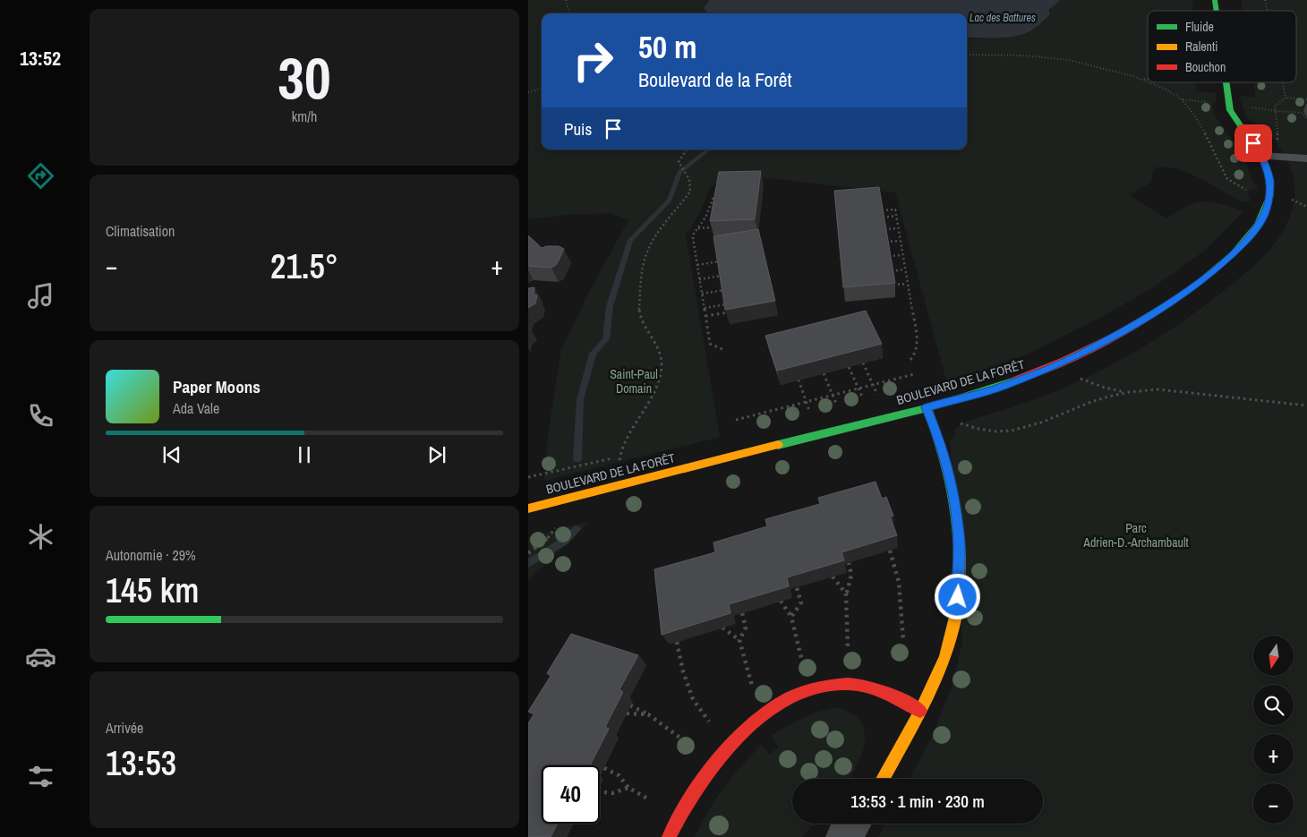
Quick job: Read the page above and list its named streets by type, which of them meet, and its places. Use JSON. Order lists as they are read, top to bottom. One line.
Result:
{"streets":{"street":["BOULEVARD DE LA FORÊT"]},"water":["Lac des Battures"],"parks":["Saint-Paul Domain","Parc Adrien-D.-Archambault"],"legend":["Fluide","Ralenti","Bouchon"],"north":"bottom","page":{"tabs":"13:52","tile":[["30","km/h"],"Climatisation",["Autonomie · 29%","145 km"],["Arrivée","13:53"]],"turn":["50 m","Boulevard de la Forêt"],"then":"Puis","heat":["−","21.5°","+"],"song":["Paper Moons","Ada Vale"],"map_buttons":["+","−"],"limit":"40","trip":"13:53 · 1 min · 230 m"}}
